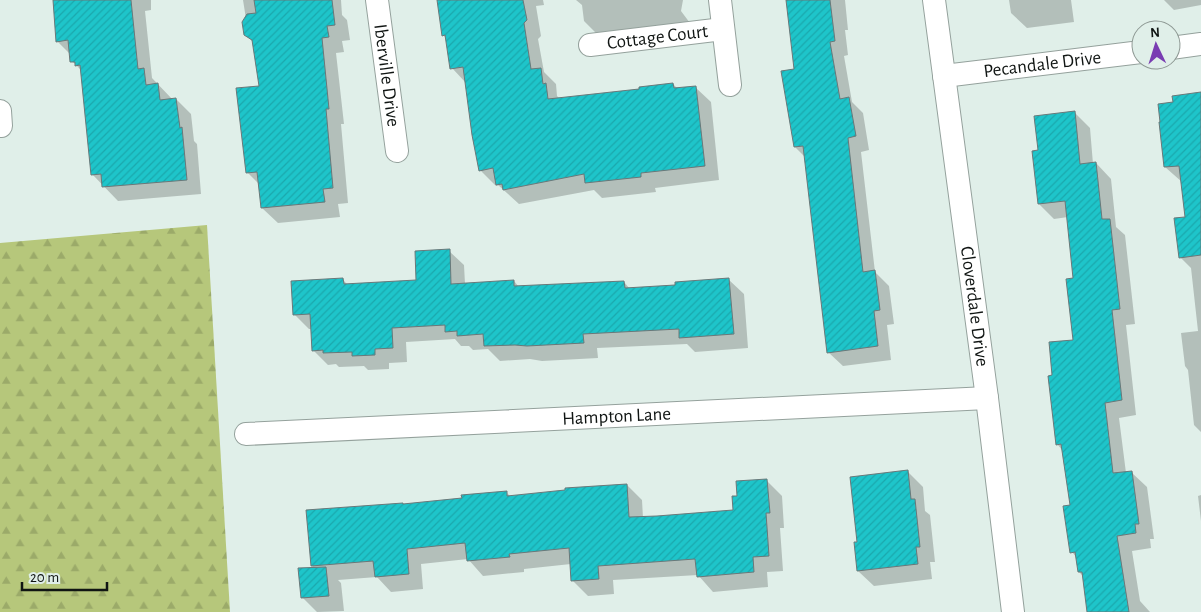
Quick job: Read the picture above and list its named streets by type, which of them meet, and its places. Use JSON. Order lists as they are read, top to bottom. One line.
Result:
{"streets":{"street":["Cottage Court","Pecandale Drive","Iberville Drive","Cloverdale Drive","Hampton Lane"]},"crossings":[["Pecandale Drive","Cloverdale Drive"],["Cloverdale Drive","Hampton Lane"]],"scale_bar":"20 m","north":"top"}
